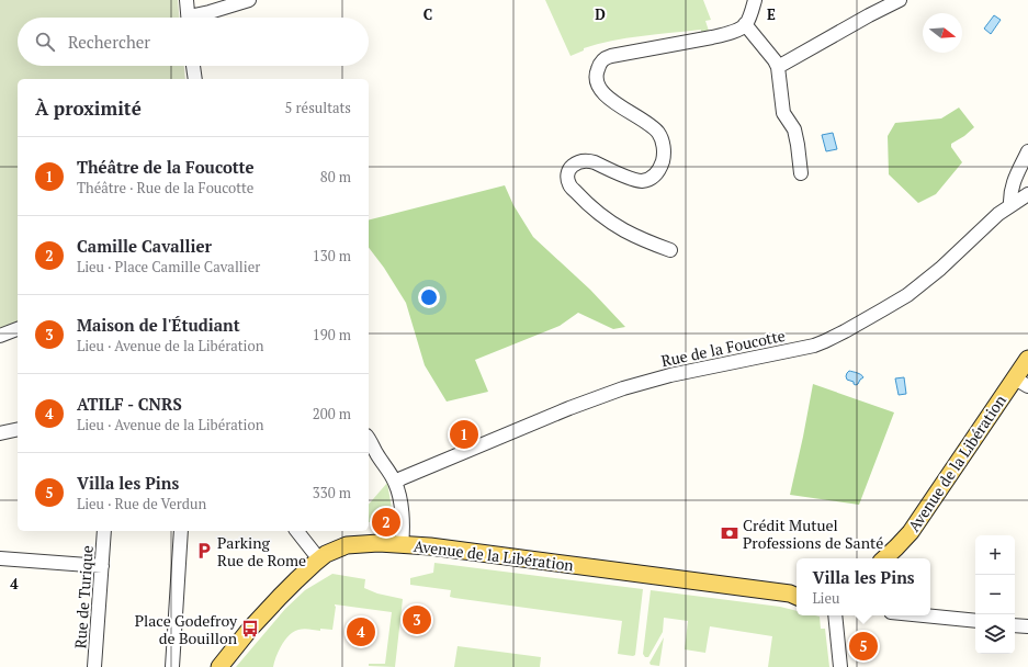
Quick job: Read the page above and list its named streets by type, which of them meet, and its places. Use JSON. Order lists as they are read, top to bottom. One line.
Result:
{"streets":{"main road":["Avenue de la Libération"],"street":["Rue de la Foucotte","Rue de Turique"]},"places":{"bank":["Crédit Mutuel Professions de Santé"],"parking":["Parking Rue de Rome"],"bus stop":["Place Godefroy de Bouillon"]},"north":"right","page":{"search":"Rechercher","heading":["À proximité","5 résultats"],"list":[{"mark":"1","name":"Théâtre de la Foucotte","note":"Théâtre · Rue de la Foucotte","value":"80 m"},{"mark":"2","name":"Camille Cavallier","note":"Lieu · Place Camille Cavallier","value":"130 m"},{"mark":"3","name":"Maison de l'Étudiant","note":"Lieu · Avenue de la Libération","value":"190 m"},{"mark":"4","name":"ATILF - CNRS","note":"Lieu · Avenue de la Libération","value":"200 m"},{"mark":"5","name":"Villa les Pins","note":"Lieu · Rue de Verdun","value":"330 m"}],"pins":["1","2","3","4","5"],"map_buttons":["+","−"],"popup":["Villa les Pins","Lieu"]},"grid":{"columns":["C","D","E"],"rows":["4"]}}
